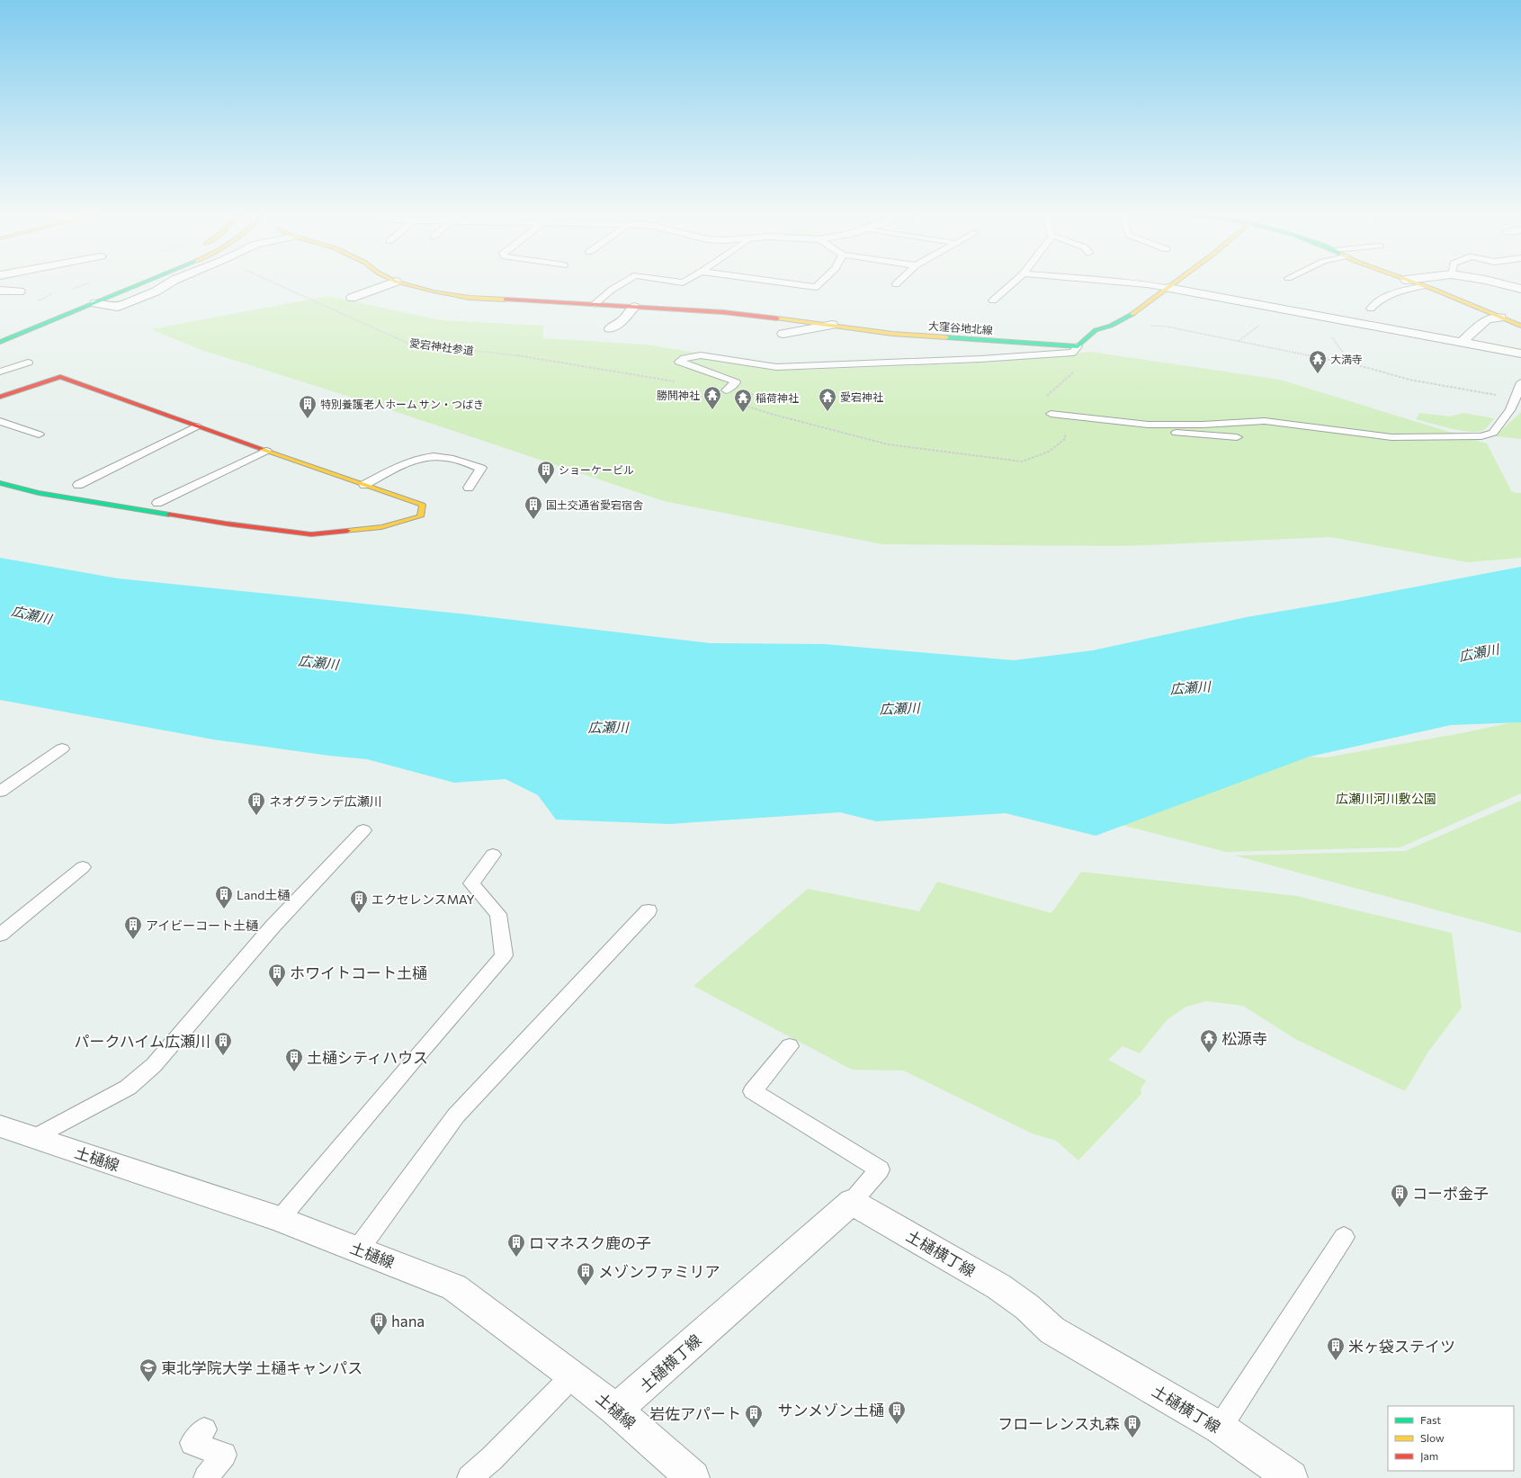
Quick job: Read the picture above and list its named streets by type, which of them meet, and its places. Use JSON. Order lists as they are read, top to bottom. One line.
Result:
{"streets":{"main road":["大窪谷地北線"],"street":["土樋線","土樋横丁線"],"path":["愛宕神社参道"]},"crossings":[["土樋線","土樋横丁線"]],"water":["広瀬川"],"parks":["広瀬川河川敷公園"],"places":{"temple":["大満寺","勝鬨神社","愛宕神社","稲荷神社","松源寺"],"building":["特別養護老人ホーム サン・つばき","ショーケービル","国土交通省愛宕宿舎","ネオグランデ広瀬川","Land土樋","エクセレンスMAY","アイビーコート土樋","ホワイトコート土樋","パークハイム広瀬川","土樋シティハウス","コーポ金子","ロマネスク鹿の子","メゾンファミリア","hana","米ヶ袋ステイツ","サンメゾン土樋","岩佐アパート","フローレンス丸森"],"school or university":["東北学院大学 土樋キャンパス"]},"legend":["Fast","Slow","Jam"]}
